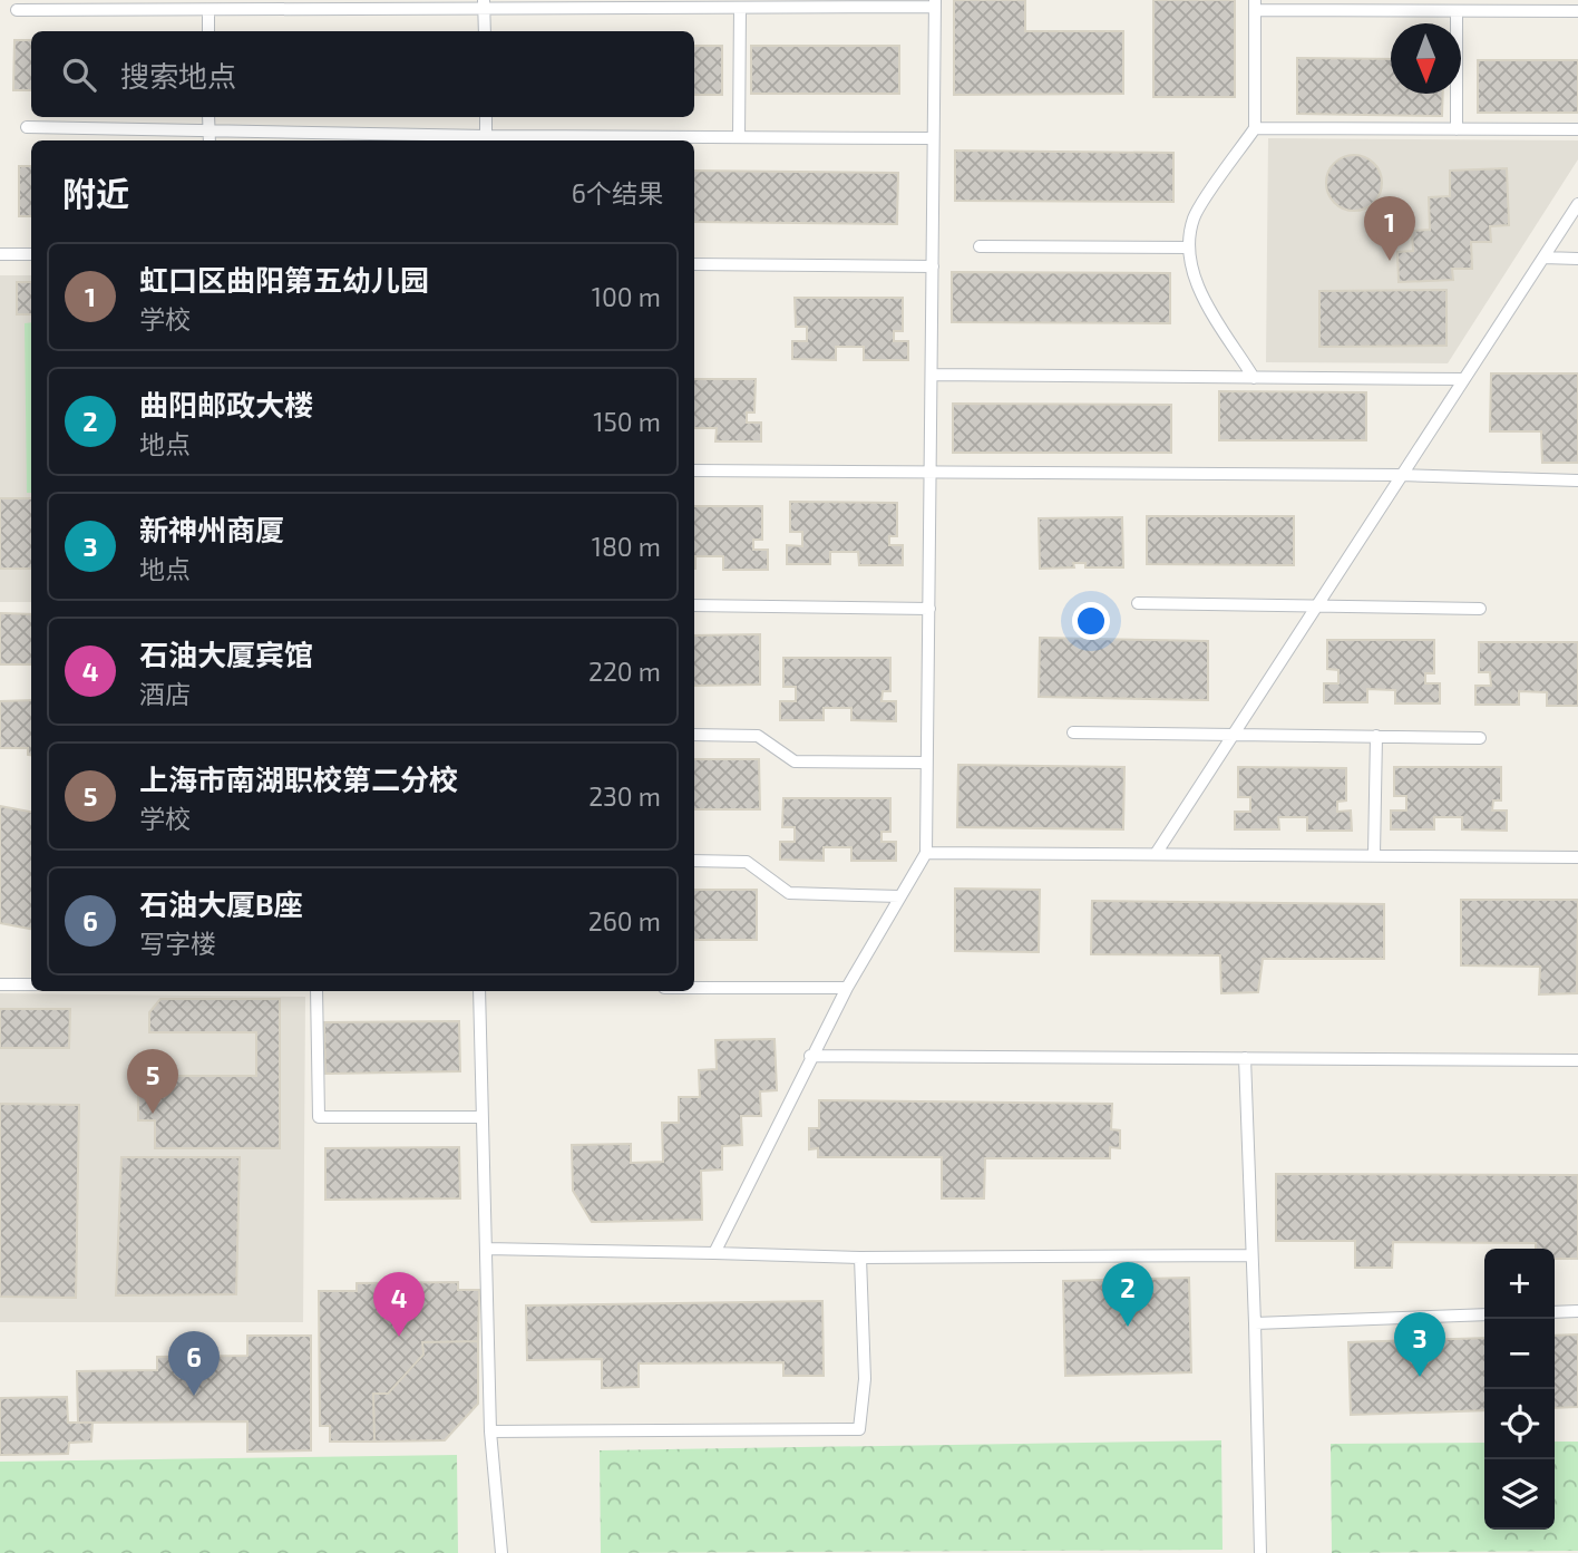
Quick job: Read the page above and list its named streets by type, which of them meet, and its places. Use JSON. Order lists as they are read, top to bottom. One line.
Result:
{"north":"bottom","page":{"search":"搜索地点","heading":["附近","6个结果"],"pins":["1","5","2","4","3","6"],"list":[{"mark":"1","name":"虹口区曲阳第五幼儿园","note":"学校","value":"100 m"},{"mark":"2","name":"曲阳邮政大楼","note":"地点","value":"150 m"},{"mark":"3","name":"新神州商厦","note":"地点","value":"180 m"},{"mark":"4","name":"石油大厦宾馆","note":"酒店","value":"220 m"},{"mark":"5","name":"上海市南湖职校第二分校","note":"学校","value":"230 m"},{"mark":"6","name":"石油大厦B座","note":"写字楼","value":"260 m"}],"map_buttons":["+","−"]}}
